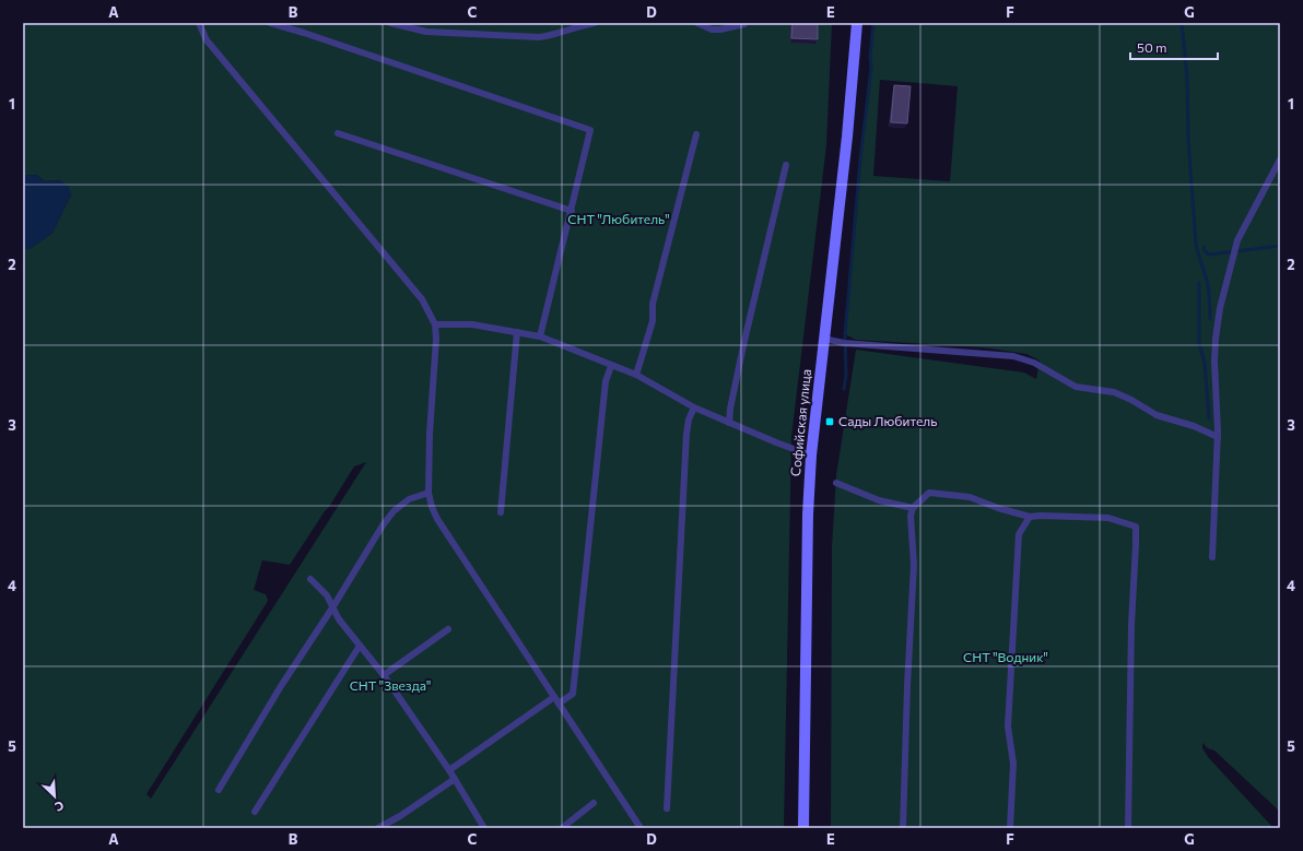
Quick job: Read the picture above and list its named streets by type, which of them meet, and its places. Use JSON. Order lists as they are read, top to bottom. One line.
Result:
{"streets":{"main road":["Софийская улица"]},"parks":["СНТ \"Любитель\"","СНТ \"Водник\"","СНТ \"Звезда\""],"places":{"transit":["Сады Любитель"]},"scale_bar":"50 m","north":"bottom right","grid":{"columns":["A","B","C","D","E","F","G"],"rows":["1","2","3","4","5"]}}
